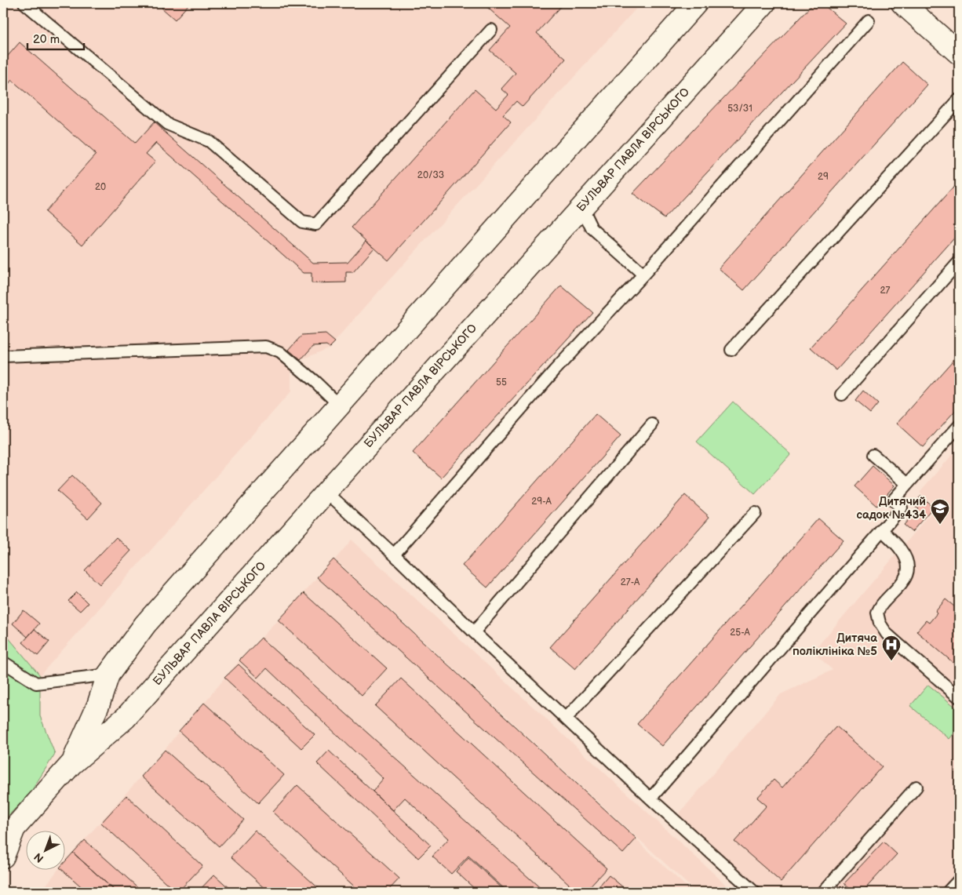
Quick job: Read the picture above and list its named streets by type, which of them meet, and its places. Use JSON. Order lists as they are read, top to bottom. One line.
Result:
{"streets":{"street":["БУЛЬВАР ПАВЛА ВІРСЬКОГО"]},"places":{"school or university":["Дитячий садок №434"],"hospital":["Дитяча поліклініка №5"]},"house_numbers":["53/31","20/33","29","20","27","55","29-А","27-А","25-А"],"scale_bar":"20 m","north":"bottom left"}
